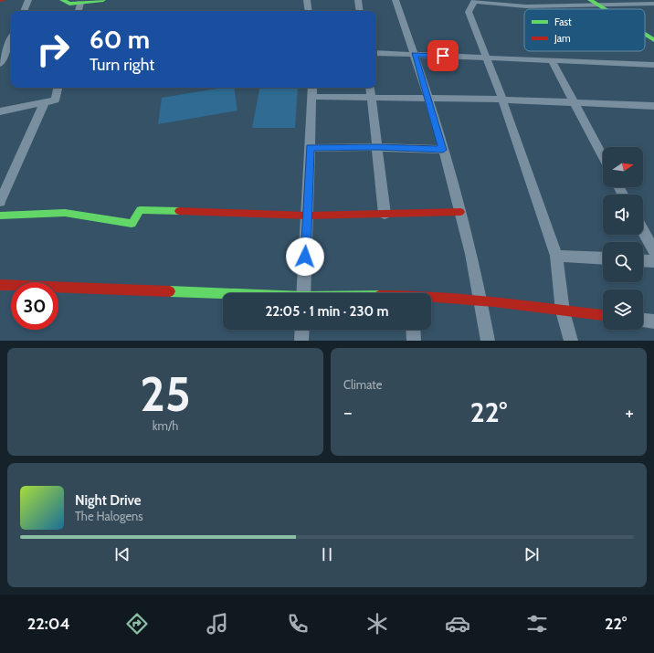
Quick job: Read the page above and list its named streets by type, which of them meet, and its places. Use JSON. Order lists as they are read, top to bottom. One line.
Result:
{"legend":["Fast","Jam"],"north":"right","page":{"turn":["60 m","Turn right"],"limit":"30","trip":"22:05 · 1 min · 230 m","tile":[["25","km/h"],"Climate"],"heat":["−","22°","+"],"song":["Night Drive","The Halogens"],"tabs":["22:04","22°"]}}
